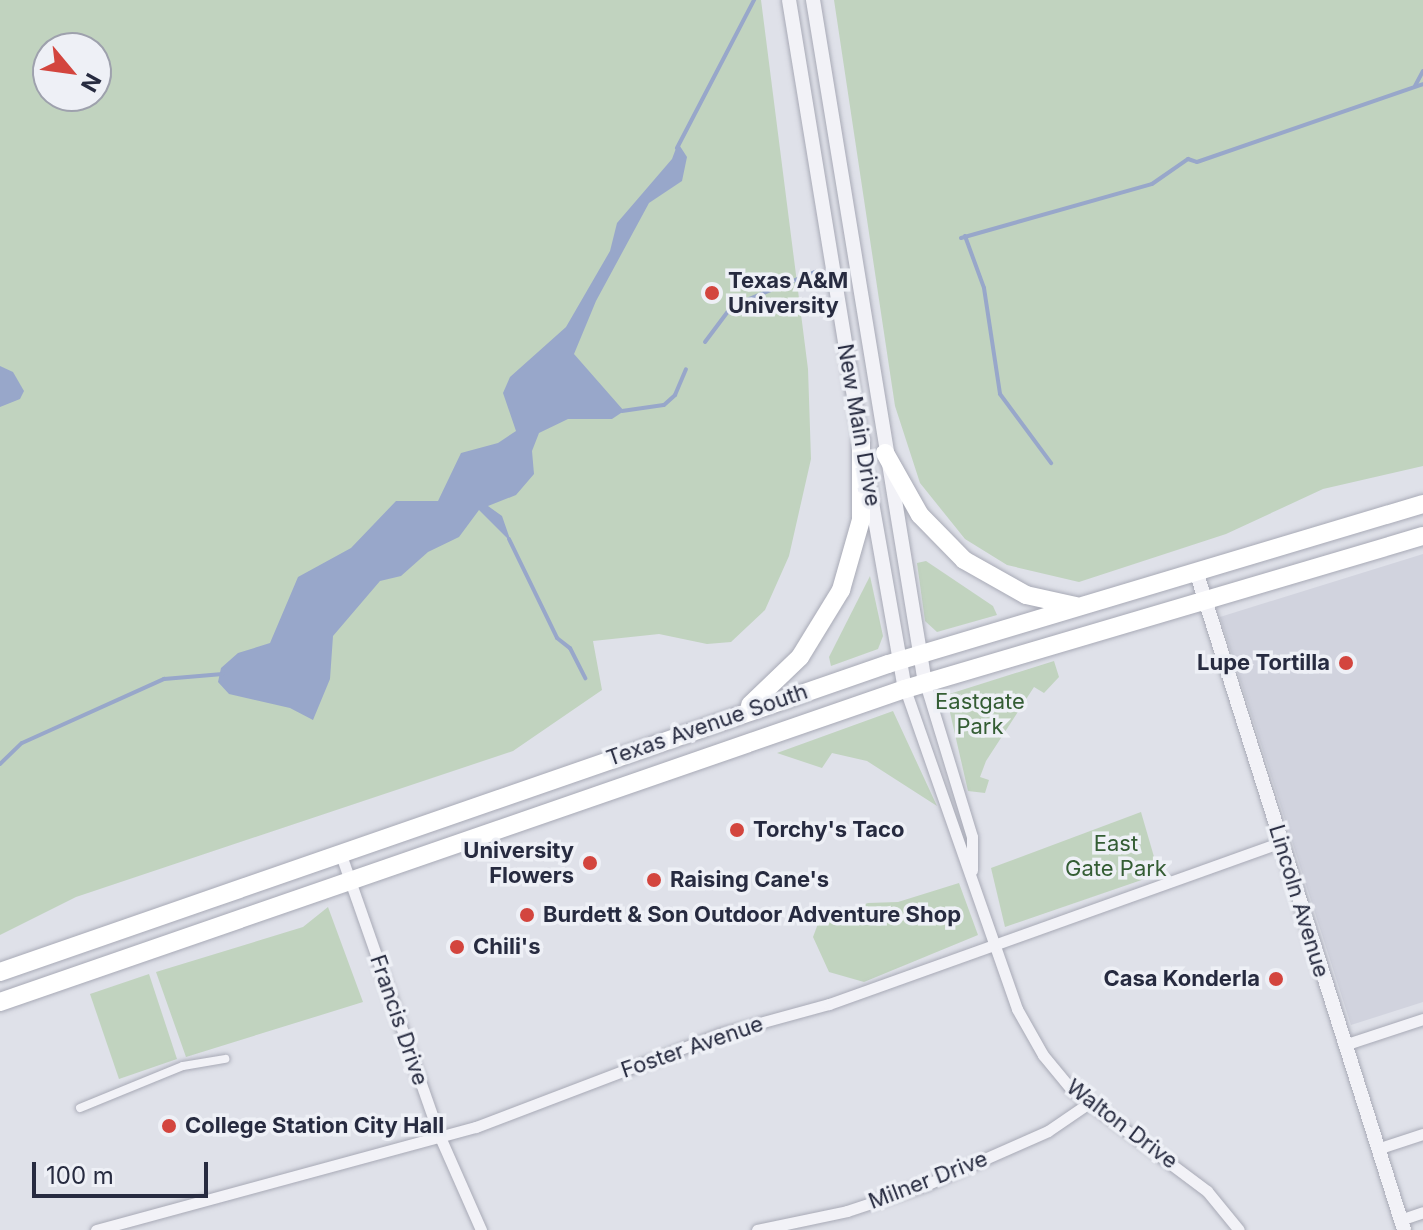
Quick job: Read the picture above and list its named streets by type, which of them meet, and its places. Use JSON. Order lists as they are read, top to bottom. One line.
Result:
{"streets":{"main road":["Texas Avenue South"],"street":["New Main Drive","Lincoln Avenue","Francis Drive","Foster Avenue","Walton Drive","Milner Drive"]},"crossings":[["New Main Drive","Texas Avenue South"],["Texas Avenue South","Lincoln Avenue"],["Texas Avenue South","Francis Drive"],["Texas Avenue South","Walton Drive"],["Lincoln Avenue","Foster Avenue"],["Francis Drive","Foster Avenue"],["Foster Avenue","Walton Drive"],["Walton Drive","Milner Drive"]],"parks":["Eastgate Park","East Gate Park"],"places":["Texas A&M University","Lupe Tortilla","Torchy's Taco","University Flowers","Raising Cane's","Burdett & Son Outdoor Adventure Shop","Chili's","Casa Konderla","College Station City Hall"],"scale_bar":"100 m","north":"bottom right"}
